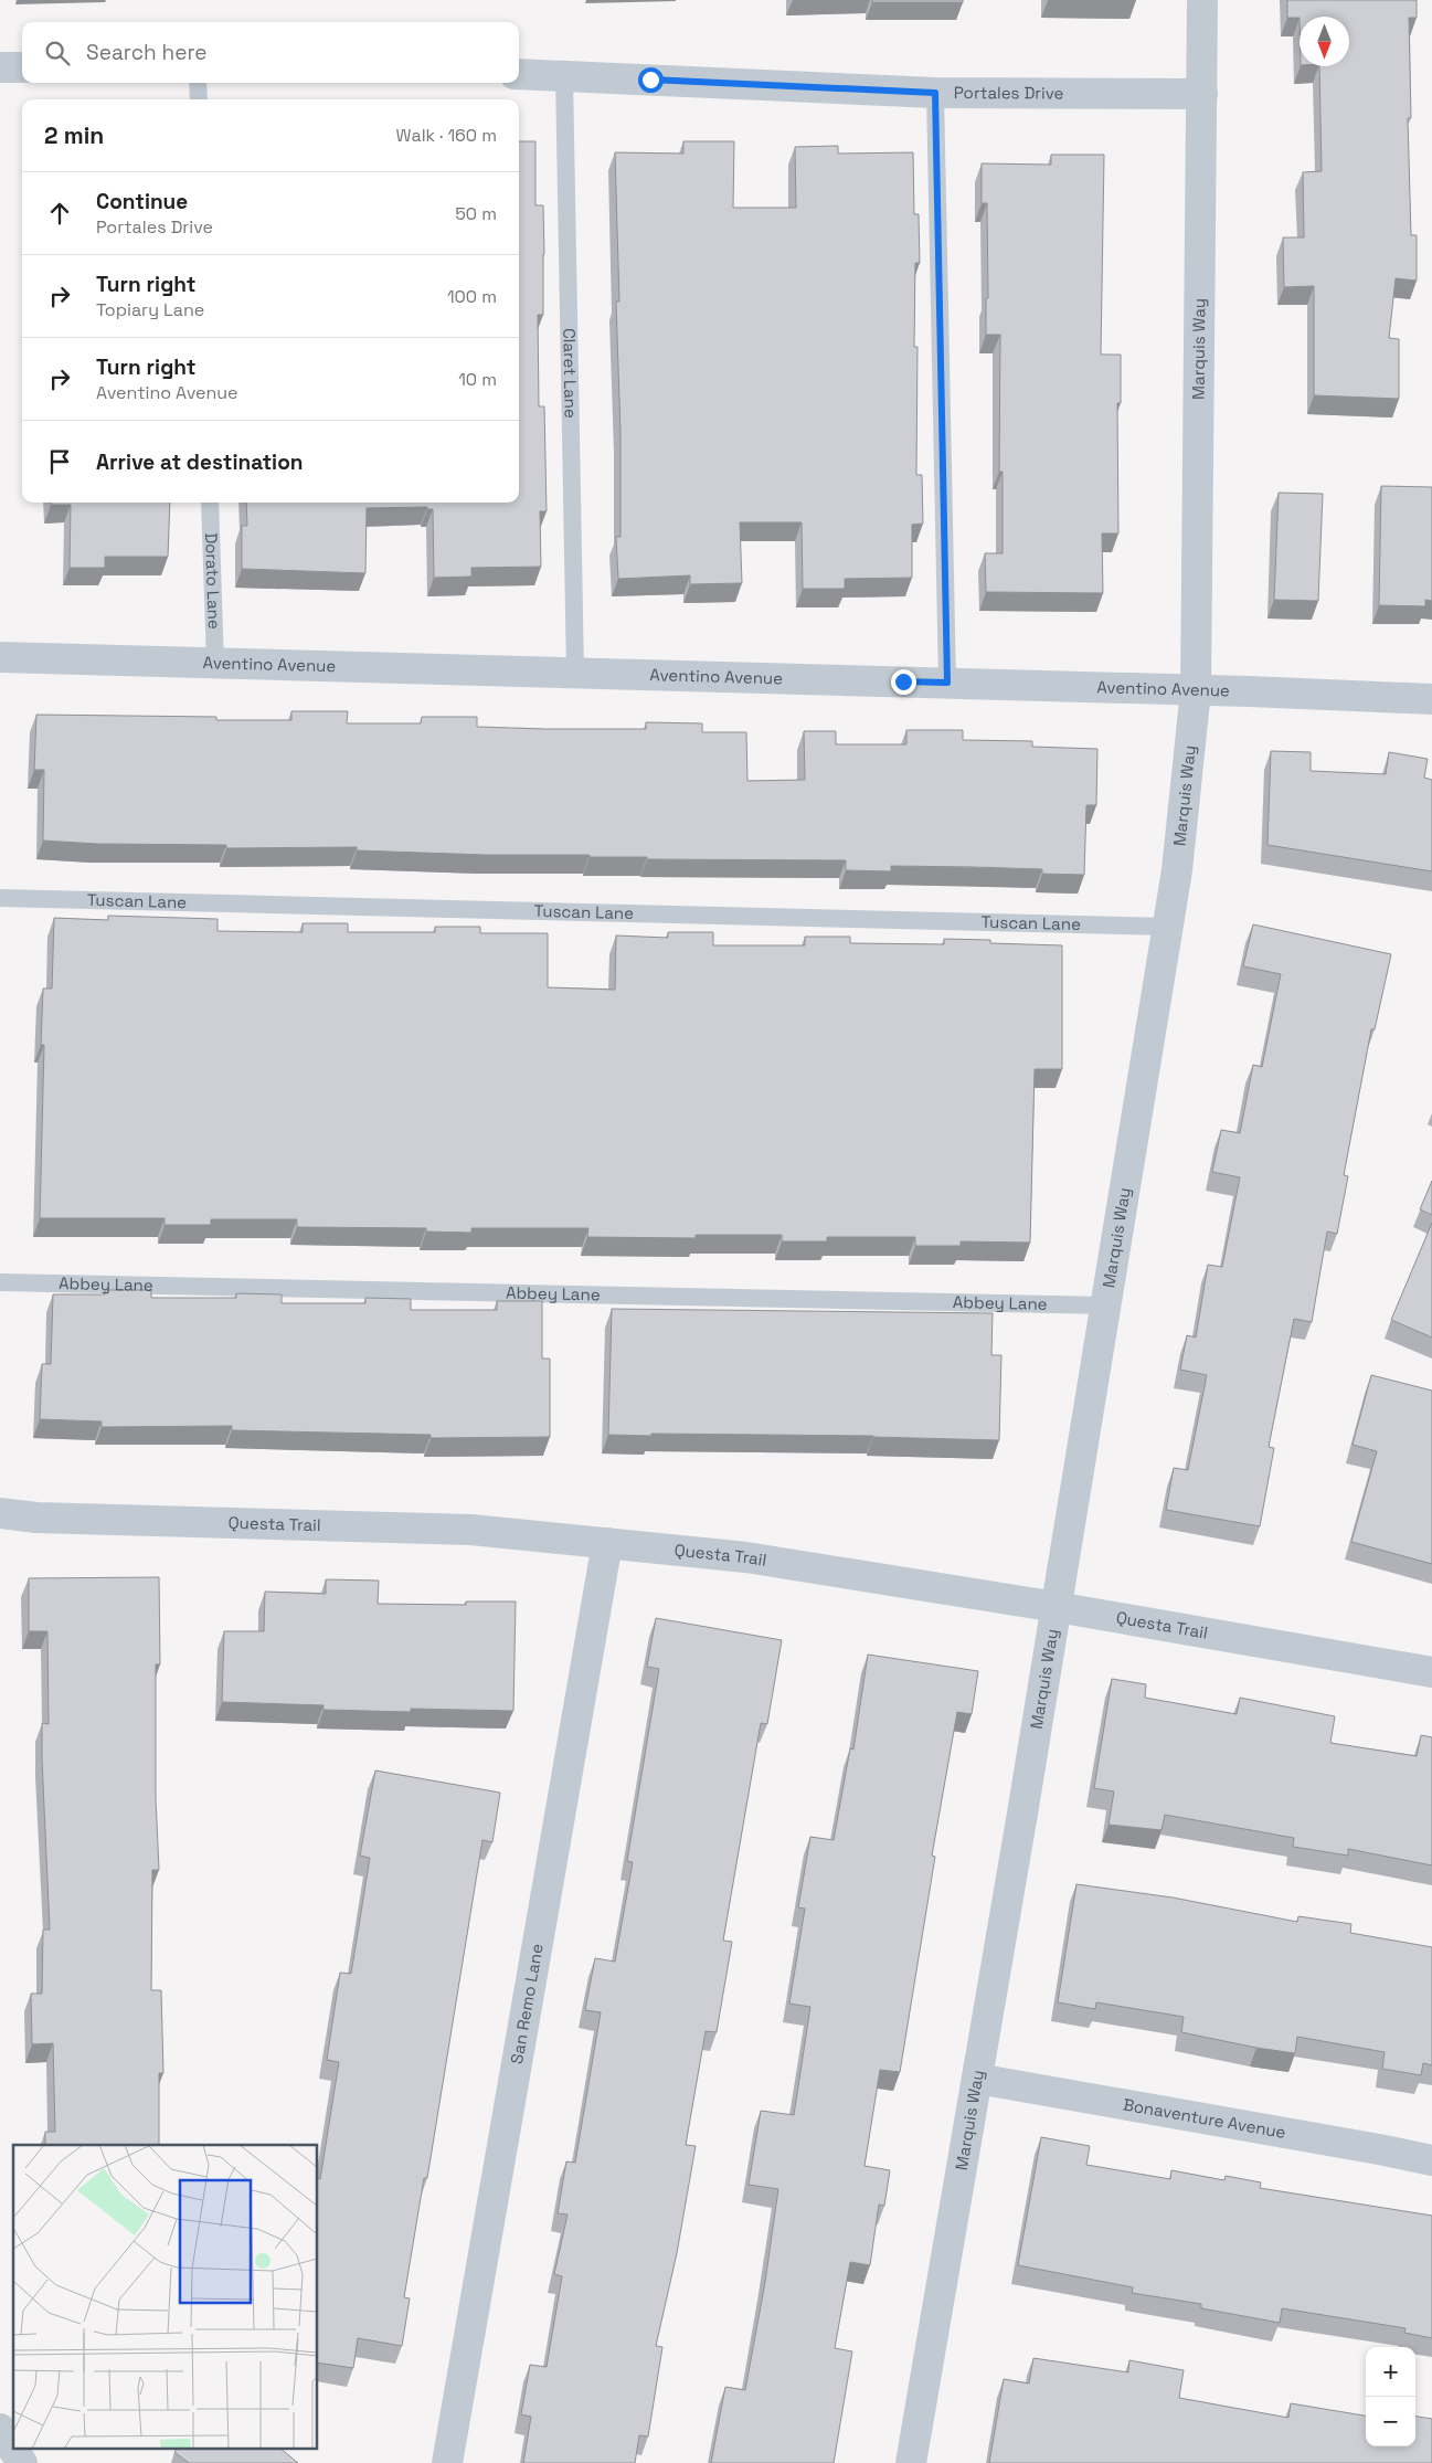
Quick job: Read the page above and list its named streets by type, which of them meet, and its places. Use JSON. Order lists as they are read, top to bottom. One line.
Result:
{"streets":{"street":["Portales Drive","Marquis Way","Aventino Avenue","Questa Trail","San Remo Lane","Bonaventure Avenue"],"lane":["Claret Lane","Dorato Lane","Tuscan Lane","Abbey Lane"]},"crossings":[["Portales Drive","Marquis Way"],["Portales Drive","Claret Lane"],["Marquis Way","Aventino Avenue"],["Marquis Way","Tuscan Lane"],["Marquis Way","Abbey Lane"],["Marquis Way","Questa Trail"],["Marquis Way","Bonaventure Avenue"],["Claret Lane","Aventino Avenue"],["Dorato Lane","Aventino Avenue"],["Questa Trail","San Remo Lane"]],"north":"bottom","page":{"search":"Search here","heading":["2 min","Walk · 160 m"],"list":[["Continue","Portales Drive","50 m"],["Turn right","Topiary Lane","100 m"],["Turn right","Aventino Avenue","10 m"],"Arrive at destination"],"map_buttons":["+","−"]}}
